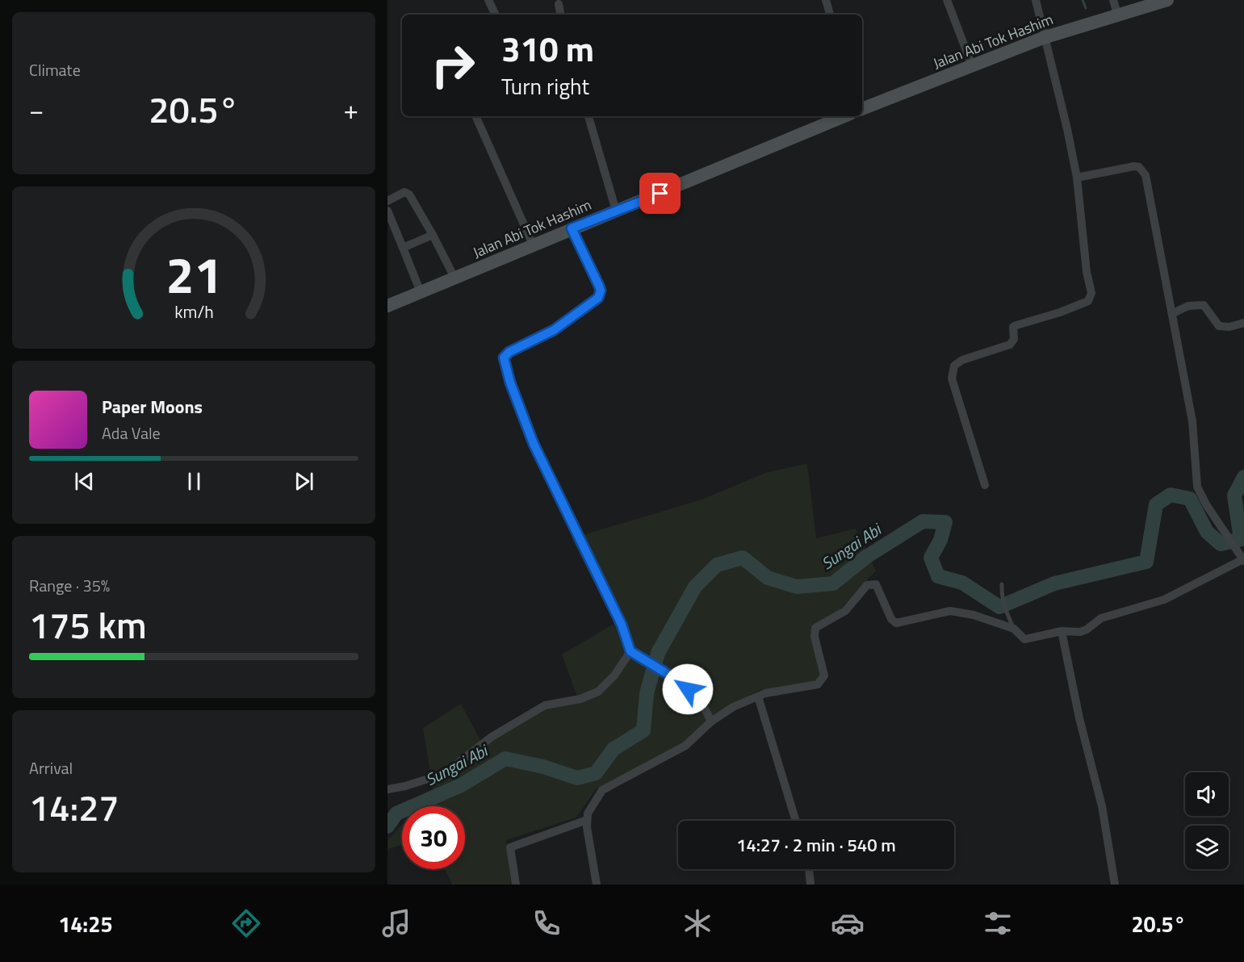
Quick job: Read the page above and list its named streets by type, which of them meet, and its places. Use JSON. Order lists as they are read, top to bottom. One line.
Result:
{"streets":{"main road":["Jalan Abi Tok Hashim"]},"water":["Sungai Abi"],"page":{"tile":["Climate",["Range · 35%","175 km"],["Arrival","14:27"]],"turn":["310 m","Turn right"],"heat":["−","20.5°","+"],"song":["Paper Moons","Ada Vale"],"limit":"30","trip":"14:27 · 2 min · 540 m","tabs":["14:25","20.5°"],"gauge":["21","km/h"]}}
